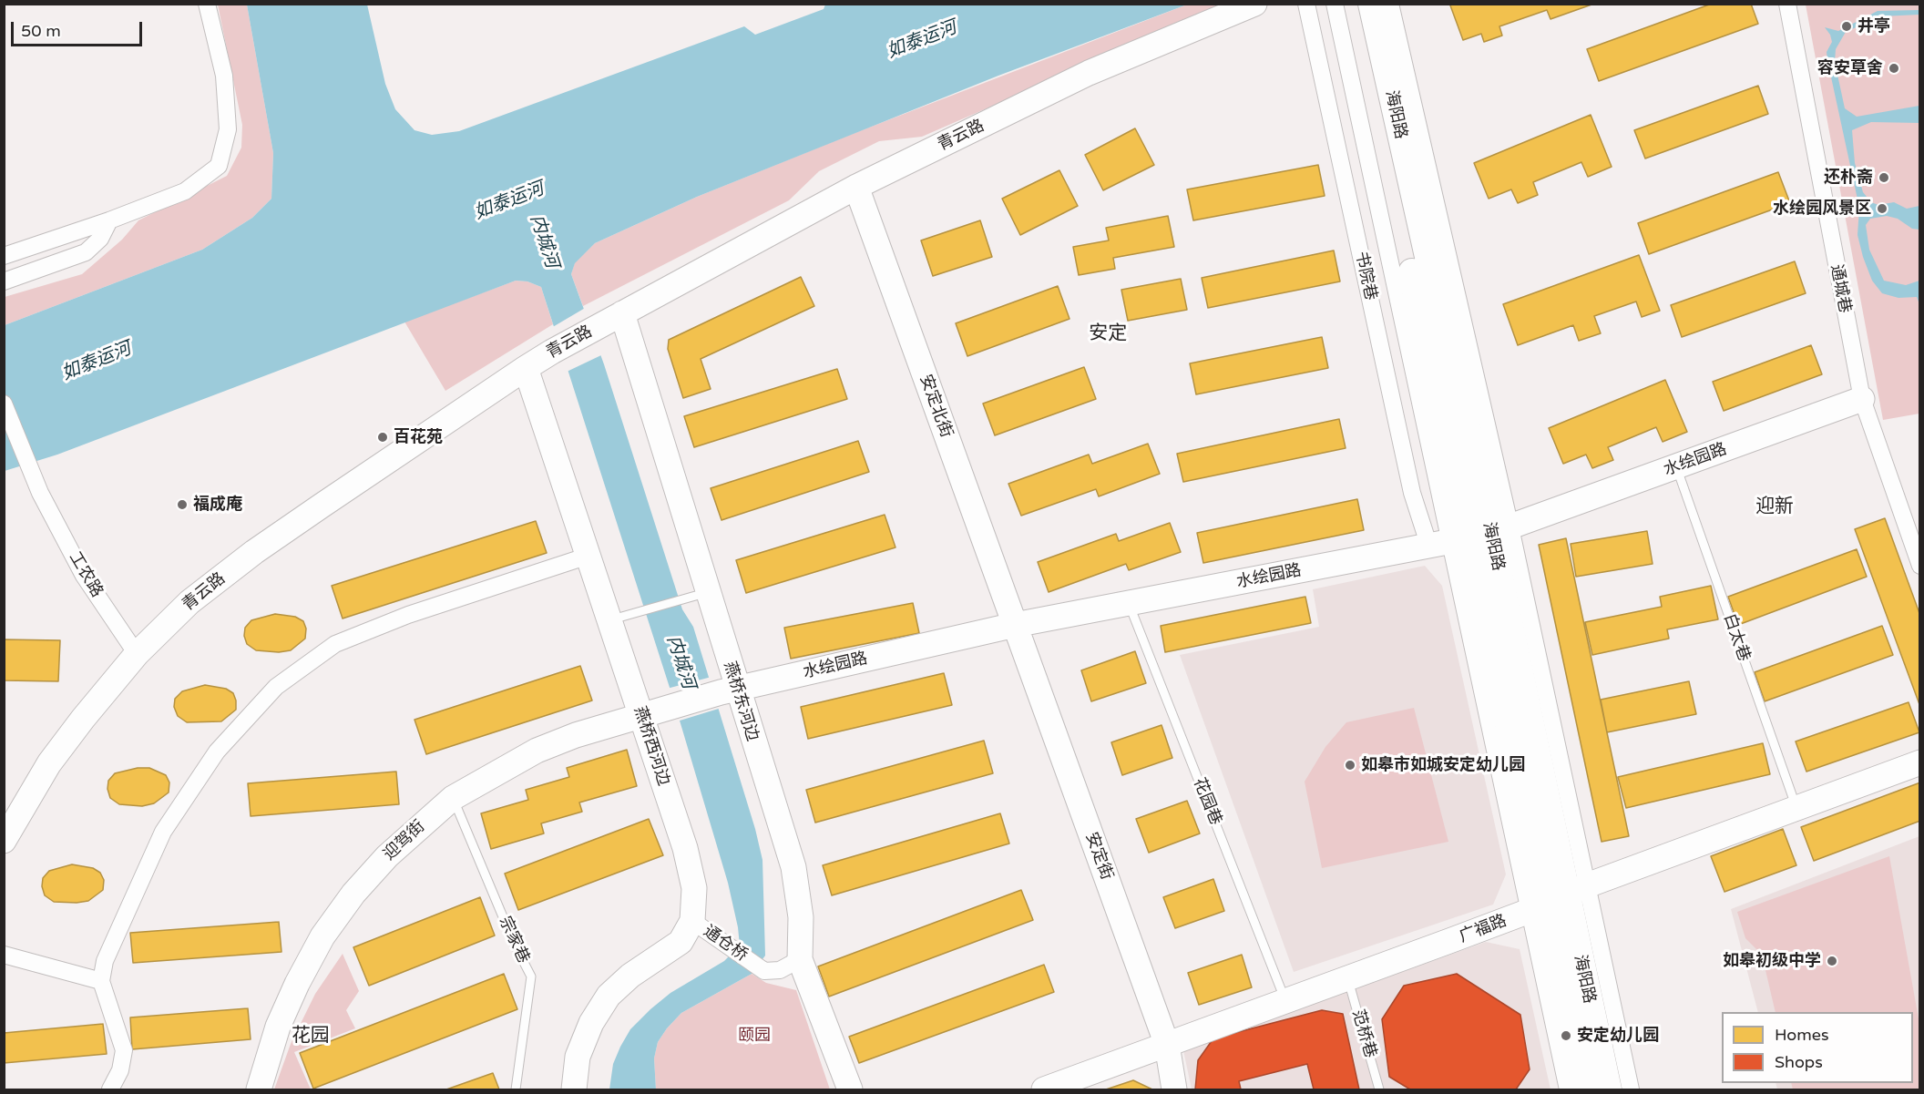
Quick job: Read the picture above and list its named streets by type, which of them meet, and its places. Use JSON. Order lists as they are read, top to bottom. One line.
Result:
{"streets":{"main road":["海阳路"],"street":["青云路","书院巷","通城巷","安定北街","水绘园路","工农路","燕桥东河边","燕桥西河边","迎驾街","安定街","广福路","通仓桥"],"lane":["白太巷","花园巷","宗家巷","范桥巷"]},"crossings":[["海阳路","书院巷"],["海阳路","水绘园路"],["海阳路","广福路"],["青云路","安定北街"],["青云路","工农路"],["青云路","燕桥东河边"],["青云路","燕桥西河边"],["书院巷","水绘园路"],["通城巷","水绘园路"],["安定北街","水绘园路"],["安定北街","安定街"],["水绘园路","白太巷"],["水绘园路","燕桥东河边"],["水绘园路","燕桥西河边"],["水绘园路","花园巷"],["水绘园路","迎驾街"],["水绘园路","安定街"],["白太巷","广福路"],["燕桥东河边","通仓桥"],["燕桥西河边","迎驾街"],["燕桥西河边","通仓桥"],["花园巷","广福路"],["迎驾街","宗家巷"],["安定街","广福路"],["广福路","范桥巷"]],"districts":["安定","迎新","花园"],"water":["如泰运河","内城河"],"parks":["颐园"],"places":["井亭","容安草舍","还朴斋","水绘园风景区","百花苑","福成庵","如皋市如城安定幼儿园","如皋初级中学","安定幼儿园"],"legend":["Homes","Shops"],"scale_bar":"50 m"}
